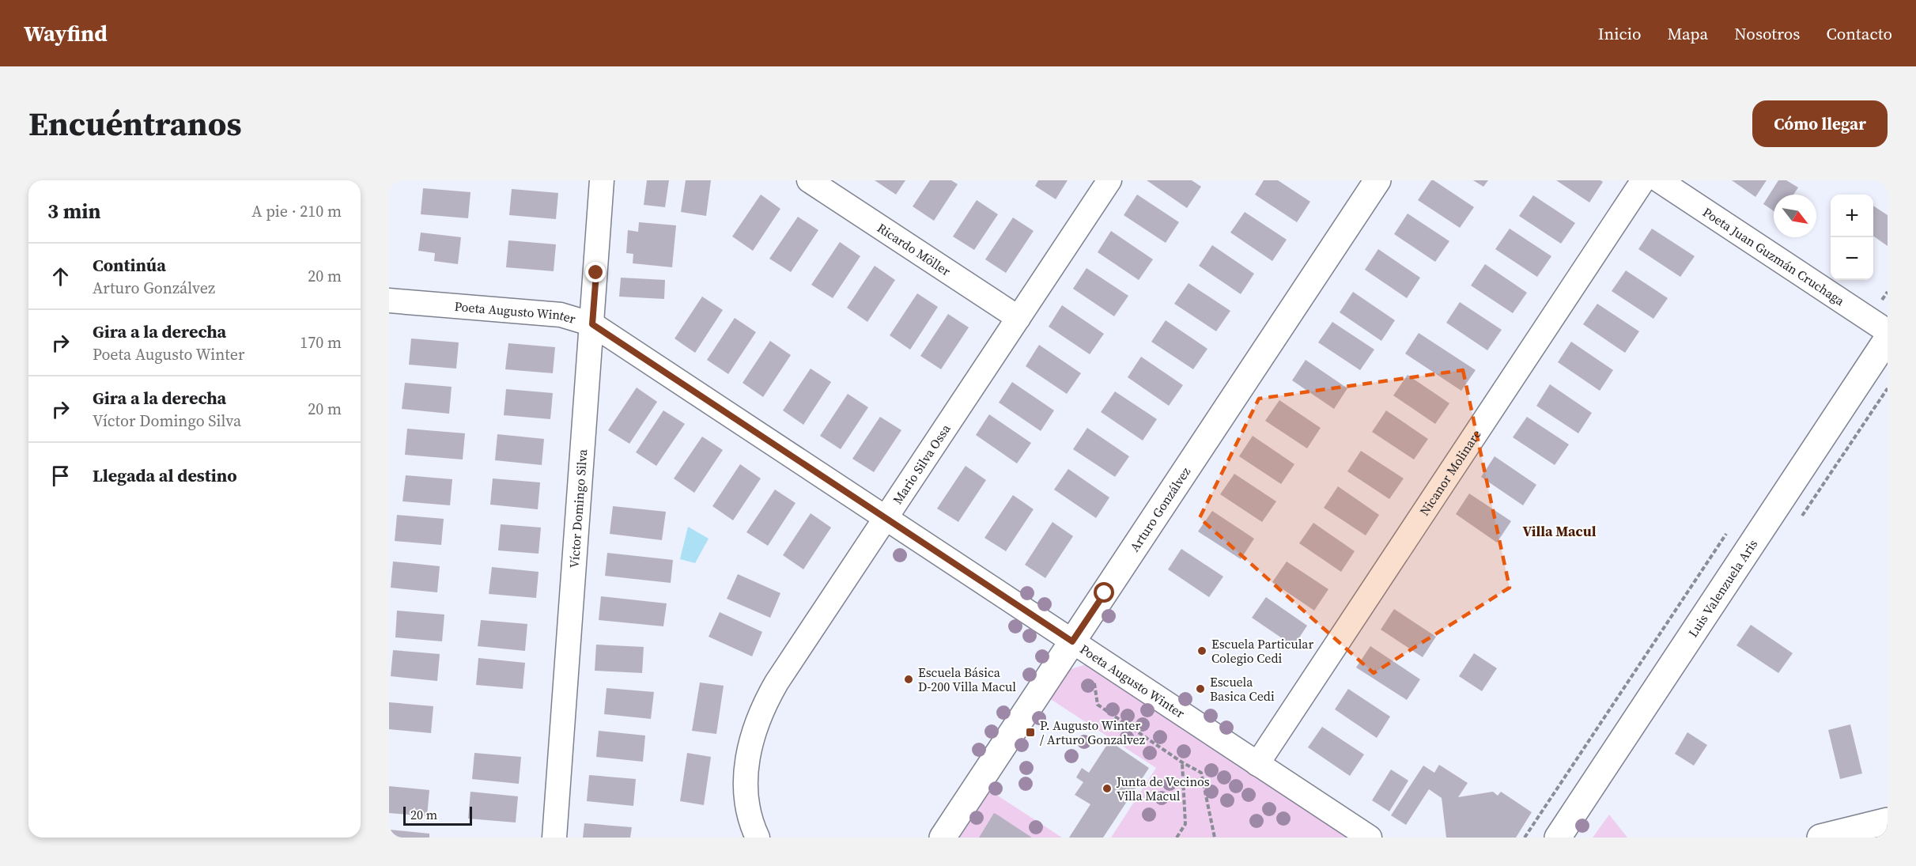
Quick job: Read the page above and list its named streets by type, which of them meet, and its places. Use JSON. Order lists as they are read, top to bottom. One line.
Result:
{"streets":{"street":["Ricardo Möller","Poeta Juan Guzmán Cruchaga","Poeta Augusto Winter","Mario Silva Ossa","Nicanor Molinare","Víctor Domingo Silva","Arturo Gonzálvez","Luis Valenzuela Aris"]},"crossings":[["Ricardo Möller","Mario Silva Ossa"],["Poeta Augusto Winter","Mario Silva Ossa"],["Poeta Augusto Winter","Nicanor Molinare"],["Poeta Augusto Winter","Víctor Domingo Silva"],["Poeta Augusto Winter","Arturo Gonzálvez"]],"districts":["Villa Macul"],"places":{"other":["Escuela Particular Colegio Cedi","Escuela Básica D-200 Villa Macul","Escuela Basica Cedi","Junta de Vecinos Villa Macul"],"transit":["P. Augusto Winter / Arturo Gonzalvez"]},"scale_bar":"20 m","north":"bottom right","page":{"header":"Wayfind","nav":["Inicio","Mapa","Nosotros","Contacto"],"title":"Encuéntranos","buttons":"Cómo llegar","heading":["3 min","A pie · 210 m"],"map_buttons":["+","−"],"list":[["Continúa","Arturo Gonzálvez","20 m"],["Gira a la derecha","Poeta Augusto Winter","170 m"],["Gira a la derecha","Víctor Domingo Silva","20 m"],"Llegada al destino"],"scale":"20 m"}}
